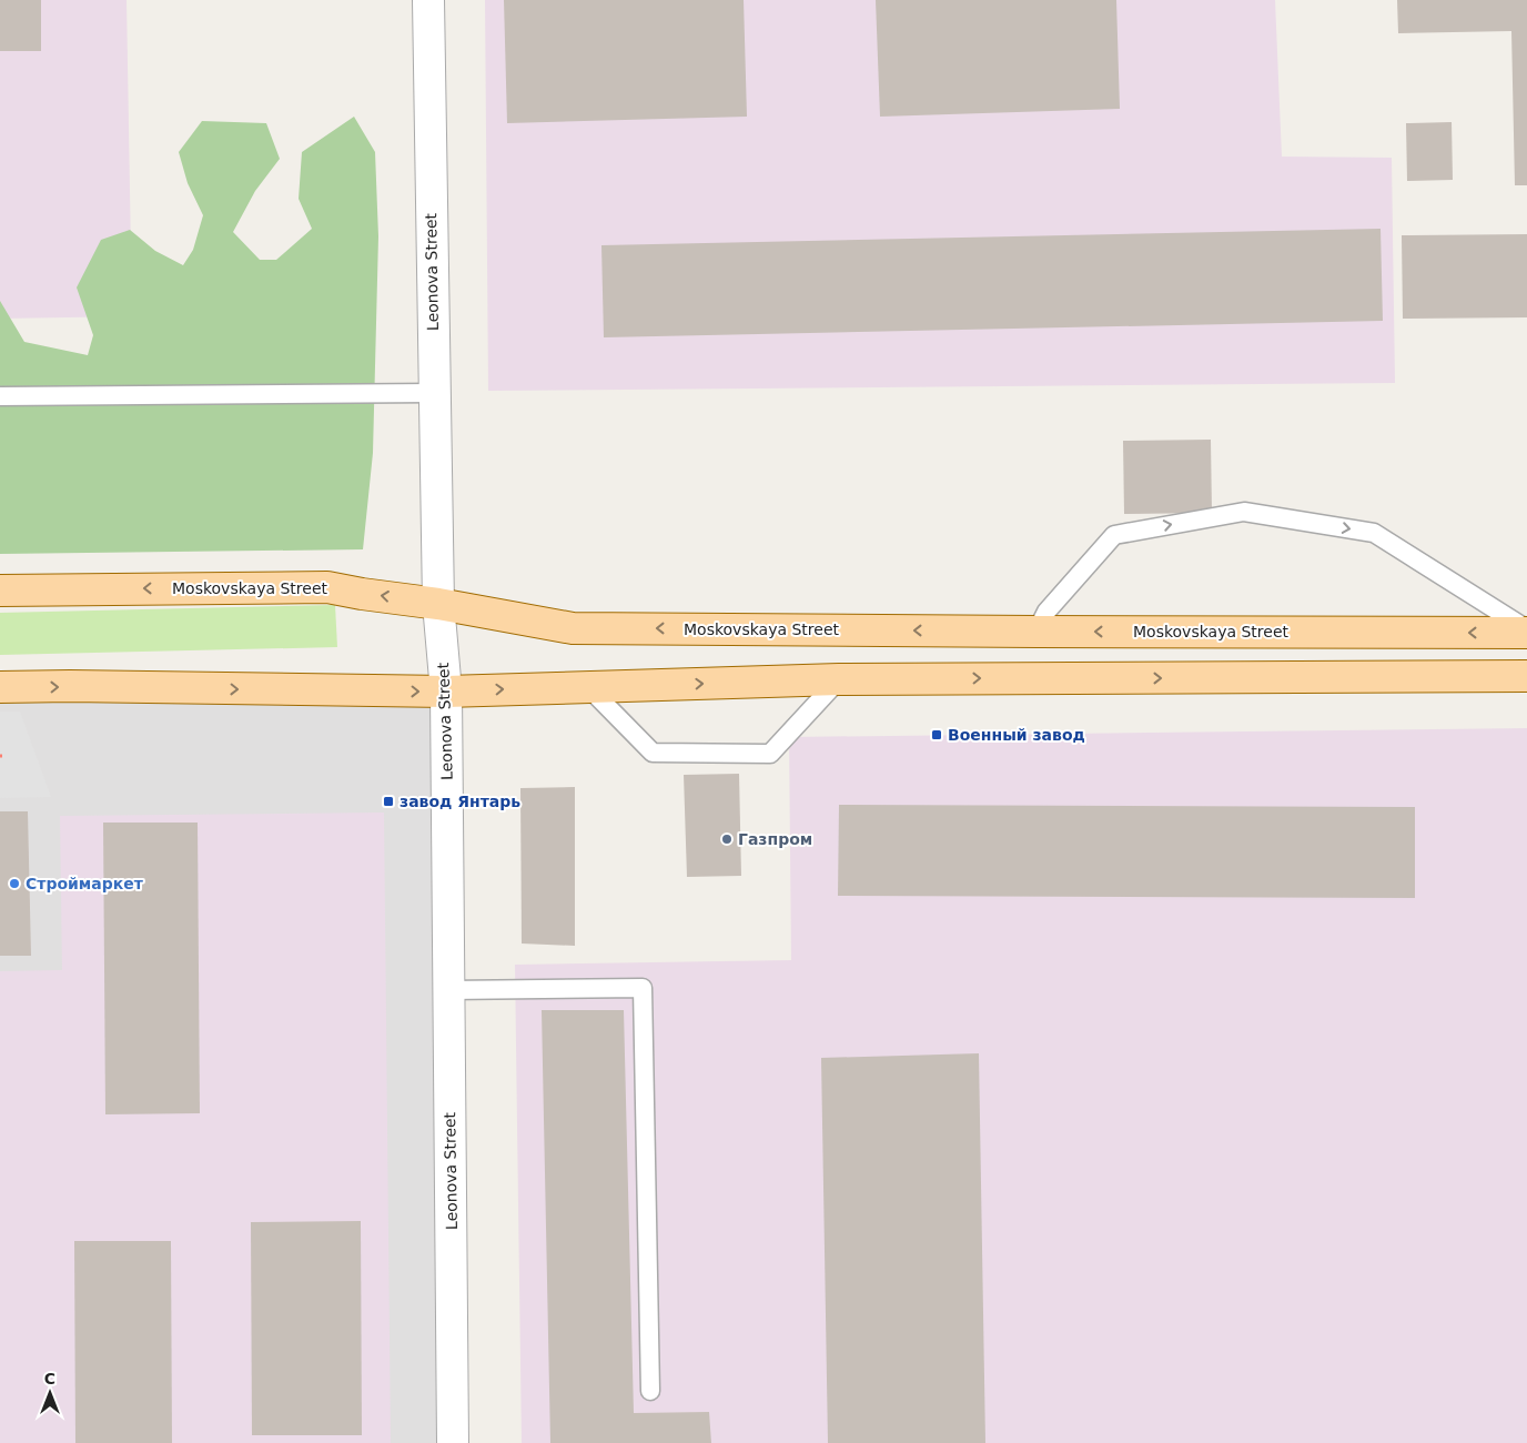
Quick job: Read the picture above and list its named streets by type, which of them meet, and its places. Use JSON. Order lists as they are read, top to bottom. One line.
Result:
{"streets":{"main road":["Moskovskaya Street"],"street":["Leonova Street"]},"crossings":[["Leonova Street","Moskovskaya Street"]],"places":{"transit":["Военный завод","завод Янтарь"],"other":["Газпром","Строймаркет"]},"north":"top"}
